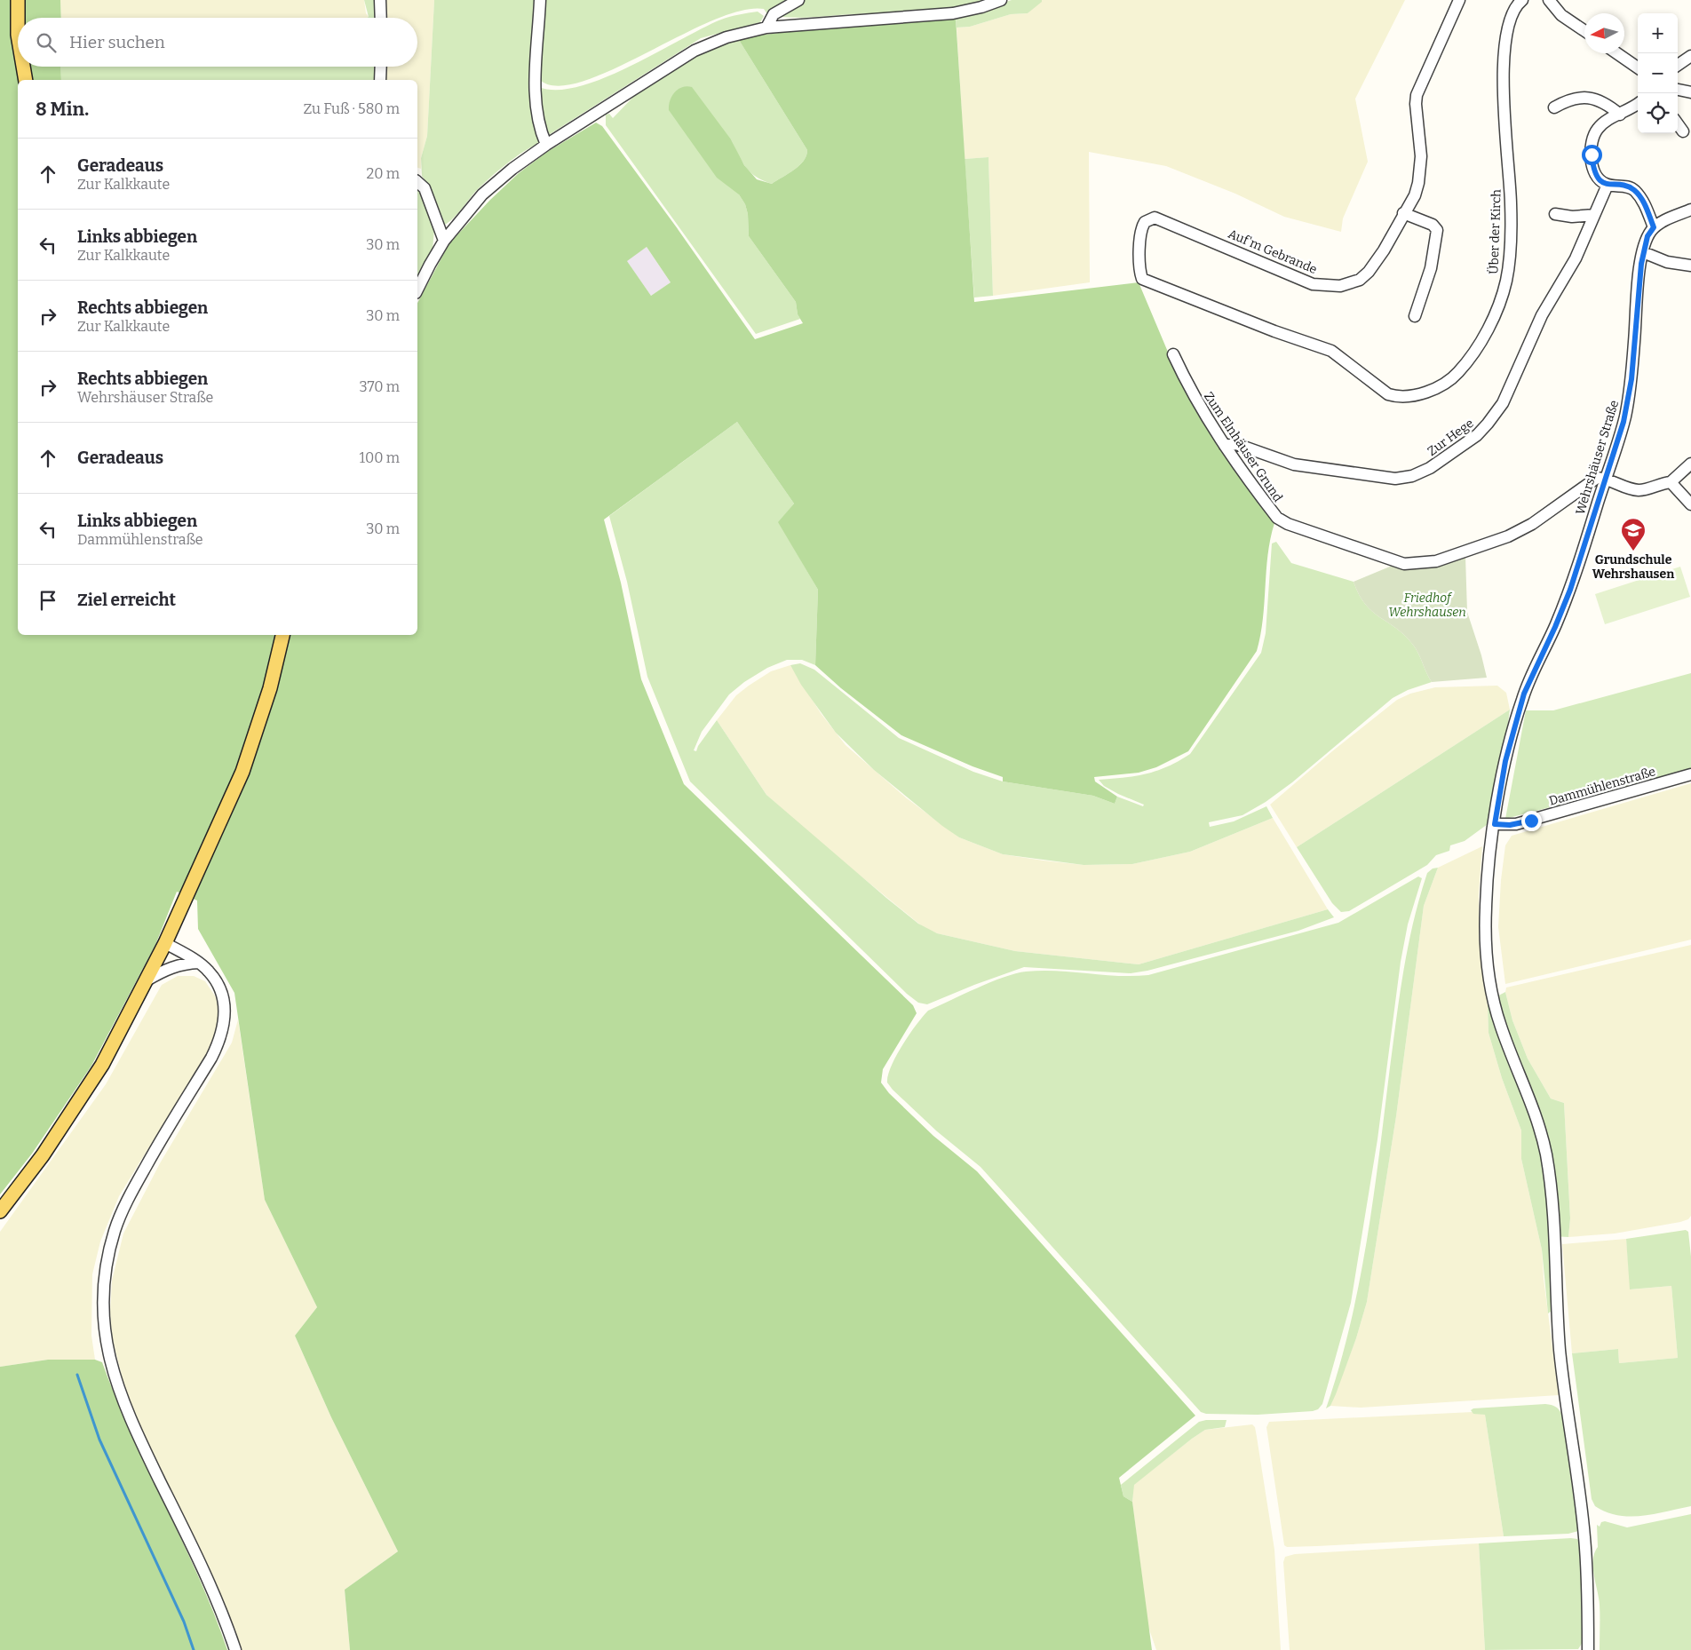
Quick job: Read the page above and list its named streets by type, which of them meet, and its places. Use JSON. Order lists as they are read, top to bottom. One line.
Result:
{"streets":{"street":["Über der Kirch","Auf'm Gebrande","Zur Hege","Zum Elnhäuser Grund","Wehrshäuser Straße","Dammühlenstraße"]},"crossings":[["Über der Kirch","Auf'm Gebrande"],["Zur Hege","Zum Elnhäuser Grund"],["Zum Elnhäuser Grund","Wehrshäuser Straße"],["Wehrshäuser Straße","Dammühlenstraße"]],"parks":["Friedhof Wehrshausen"],"places":{"school or university":["Grundschule Wehrshausen"]},"north":"left","page":{"map_buttons":["+","−"],"search":"Hier suchen","heading":["8 Min.","Zu Fuß · 580 m"],"list":[["Geradeaus","Zur Kalkkaute","20 m"],["Links abbiegen","Zur Kalkkaute","30 m"],["Rechts abbiegen","Zur Kalkkaute","30 m"],["Rechts abbiegen","Wehrshäuser Straße","370 m"],["Geradeaus","100 m"],["Links abbiegen","Dammühlenstraße","30 m"],"Ziel erreicht"]}}
